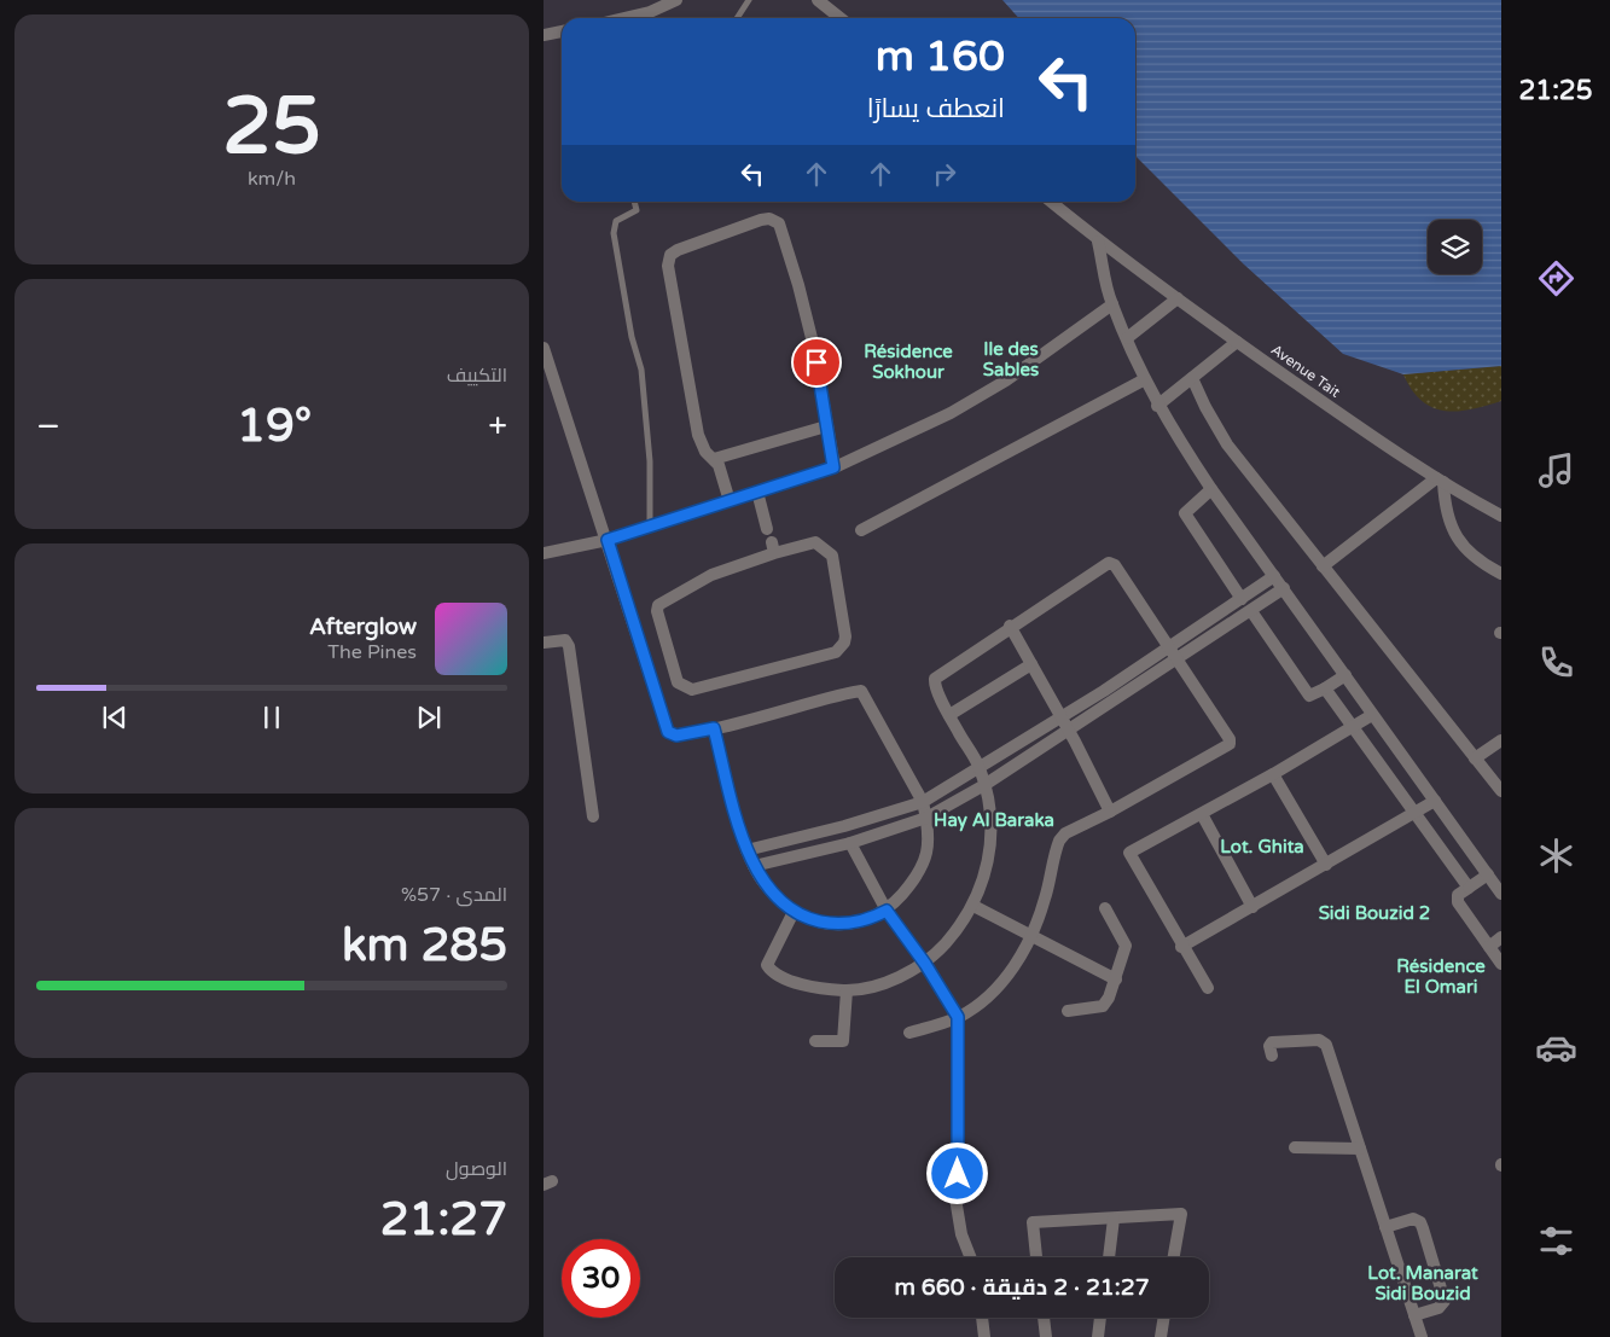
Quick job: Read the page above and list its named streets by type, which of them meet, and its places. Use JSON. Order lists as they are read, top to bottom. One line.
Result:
{"streets":{"street":["Avenue Tait"]},"districts":["Ile des Sables","Résidence Sokhour","Hay Al Baraka","Lot. Ghita","Sidi Bouzid 2","Résidence El Omari","Lot. Manarat Sidi Bouzid"],"page":{"tabs":"21:25","tile":[["25","km/h"],"التكييف",["المدى · 57%","285 km"],["الوصول","21:27"]],"turn":["160 m","انعطف يسارًا"],"heat":["−","19°","+"],"song":["Afterglow","The Pines"],"limit":"30","trip":"21:27 · 2 دقيقة · 660 m"}}
